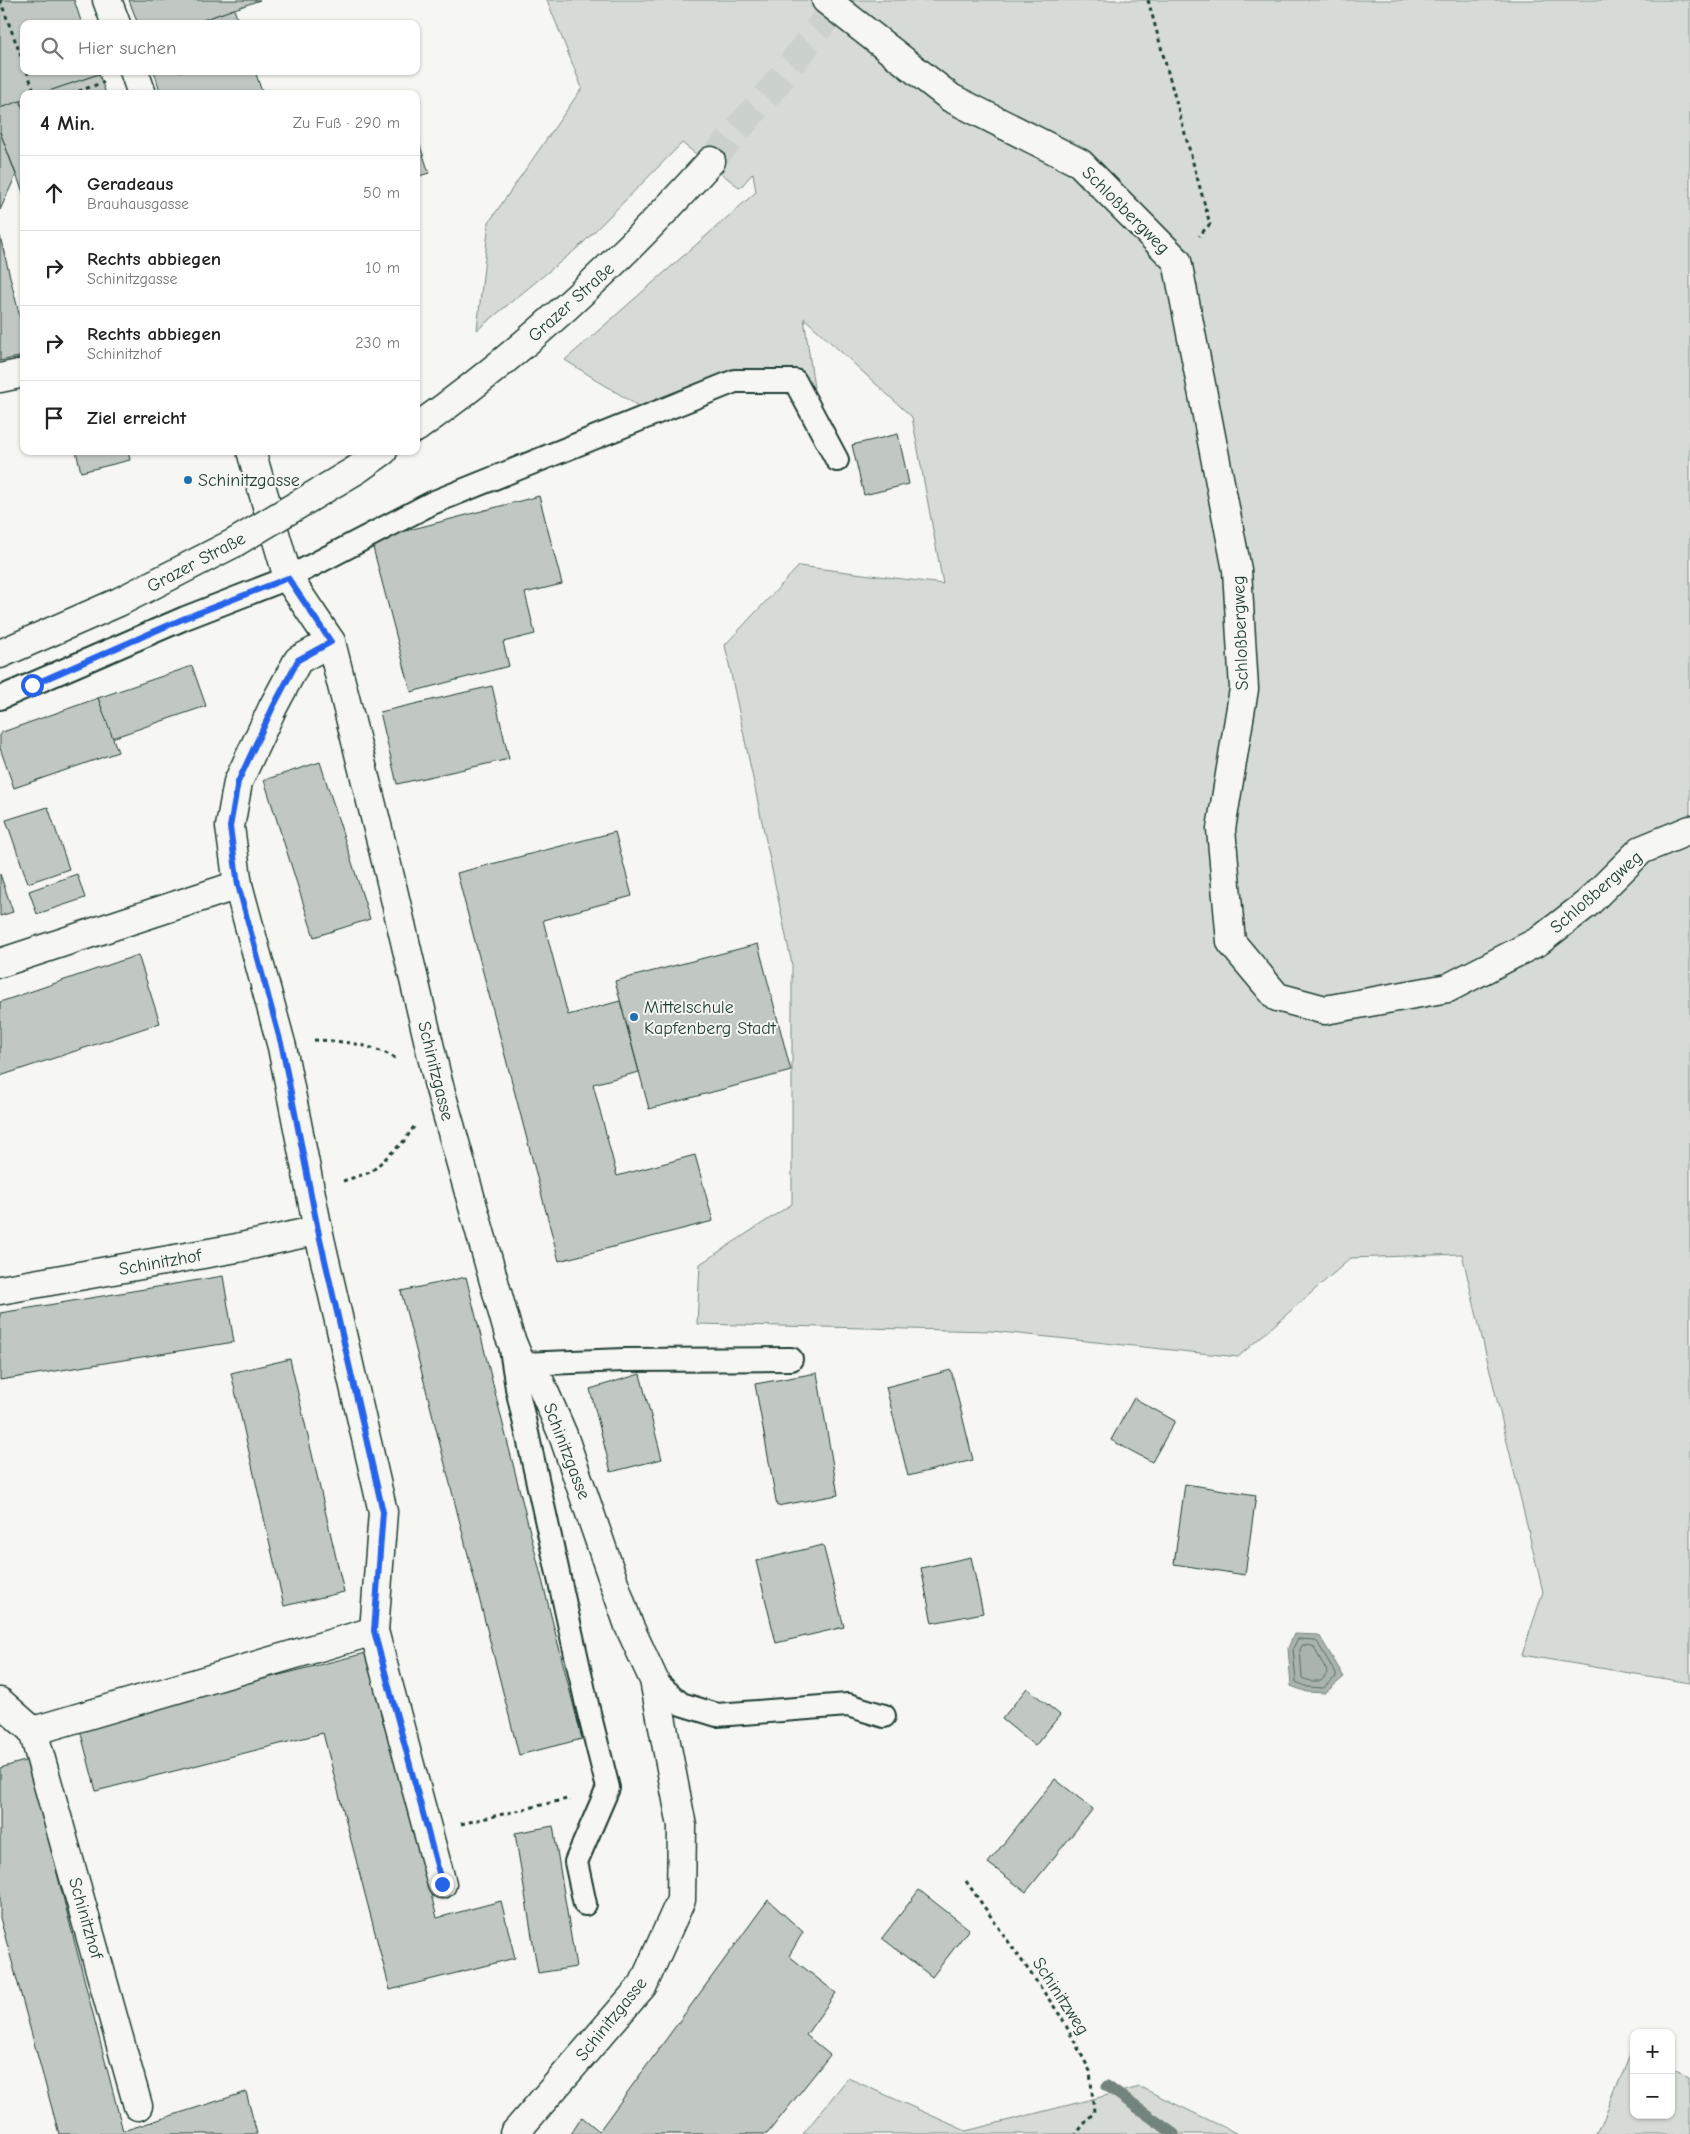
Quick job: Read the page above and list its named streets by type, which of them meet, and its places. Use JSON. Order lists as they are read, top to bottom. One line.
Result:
{"streets":{"main road":["Schloßbergweg","Grazer Straße","Schinitzgasse","Schinitzhof"],"path":["Schinitzweg"]},"places":["Schinitzgasse","Mittelschule Kapfenberg Stadt"],"page":{"search":"Hier suchen","heading":["4 Min.","Zu Fuß · 290 m"],"list":[["Geradeaus","Brauhausgasse","50 m"],["Rechts abbiegen","Schinitzgasse","10 m"],["Rechts abbiegen","Schinitzhof","230 m"],"Ziel erreicht"],"map_buttons":["+","−"]}}
